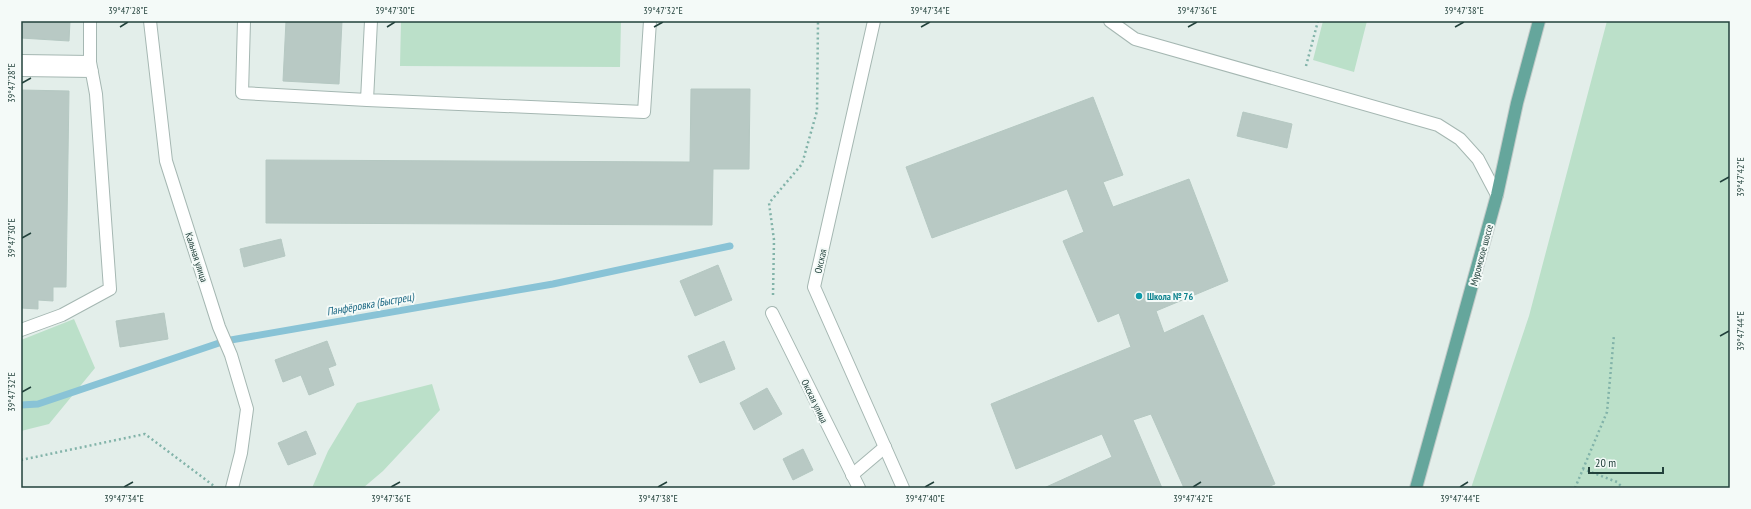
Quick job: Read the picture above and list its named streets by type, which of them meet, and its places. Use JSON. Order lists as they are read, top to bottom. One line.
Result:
{"streets":{"main road":["Муромское шоссе"],"street":["Кальная улица","Окская","Окская улица"]},"water":["Панфёровка (Быстрец)"],"places":["Школа № 76"],"scale_bar":"20 m","coordinates":["39°47'28\"E","39°47'30\"E","39°47'32\"E","39°47'34\"E","39°47'36\"E","39°47'38\"E","39°47'42\"E","39°47'44\"E","39°47'40\"E"]}
